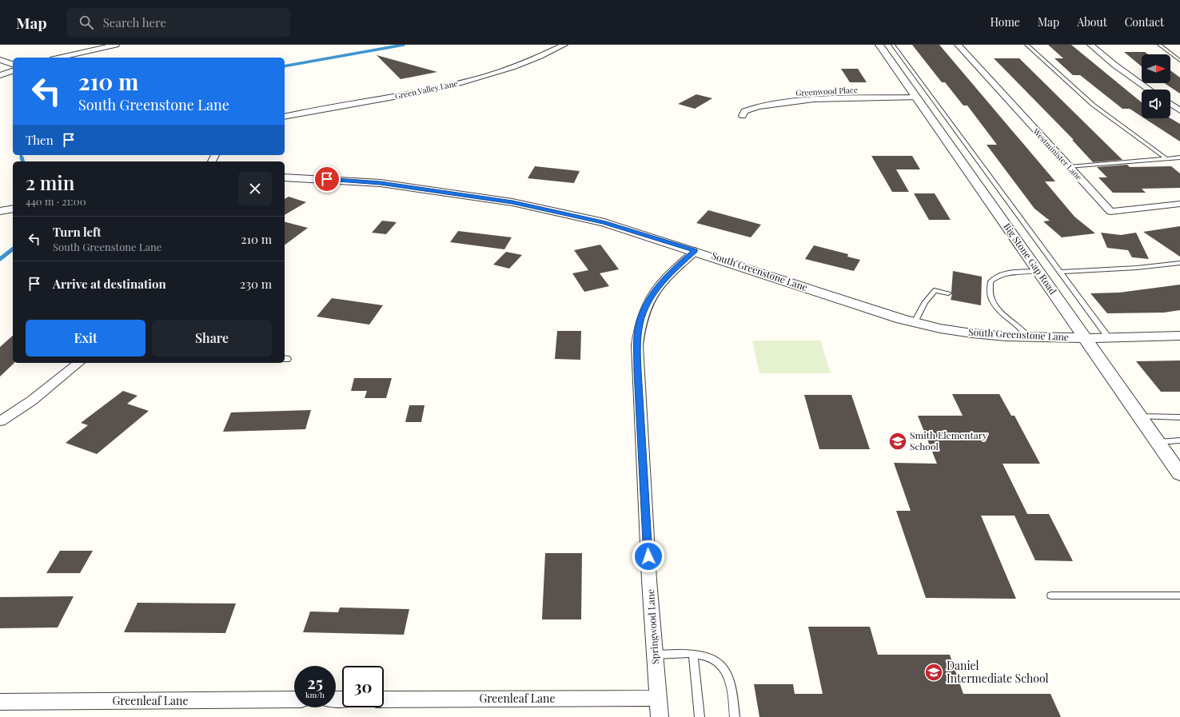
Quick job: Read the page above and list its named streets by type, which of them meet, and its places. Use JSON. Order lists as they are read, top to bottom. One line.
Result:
{"streets":{"street":["Green Valley Lane","Greenwood Place","Westminister Lane","Big Stone Gap Road","South Greenstone Lane","Springwood Lane","Greenleaf Lane"]},"crossings":[["Greenwood Place","Big Stone Gap Road"],["Big Stone Gap Road","South Greenstone Lane"],["South Greenstone Lane","Springwood Lane"],["Springwood Lane","Greenleaf Lane"]],"places":{"school or university":["Smith Elementary School","Daniel Intermediate School"]},"north":"right","page":{"header":"Map","search":"Search here","nav":["Home","Map","About","Contact"],"turn":["210 m","South Greenstone Lane"],"then":"Then","heading":["2 min","440 m · 21:00"],"list":[{"name":"Turn left","note":"South Greenstone Lane","value":"210 m"},{"name":"Arrive at destination","value":"230 m"}],"buttons":["Exit","Share"],"speed":"25 km/h","limit":"30"}}
